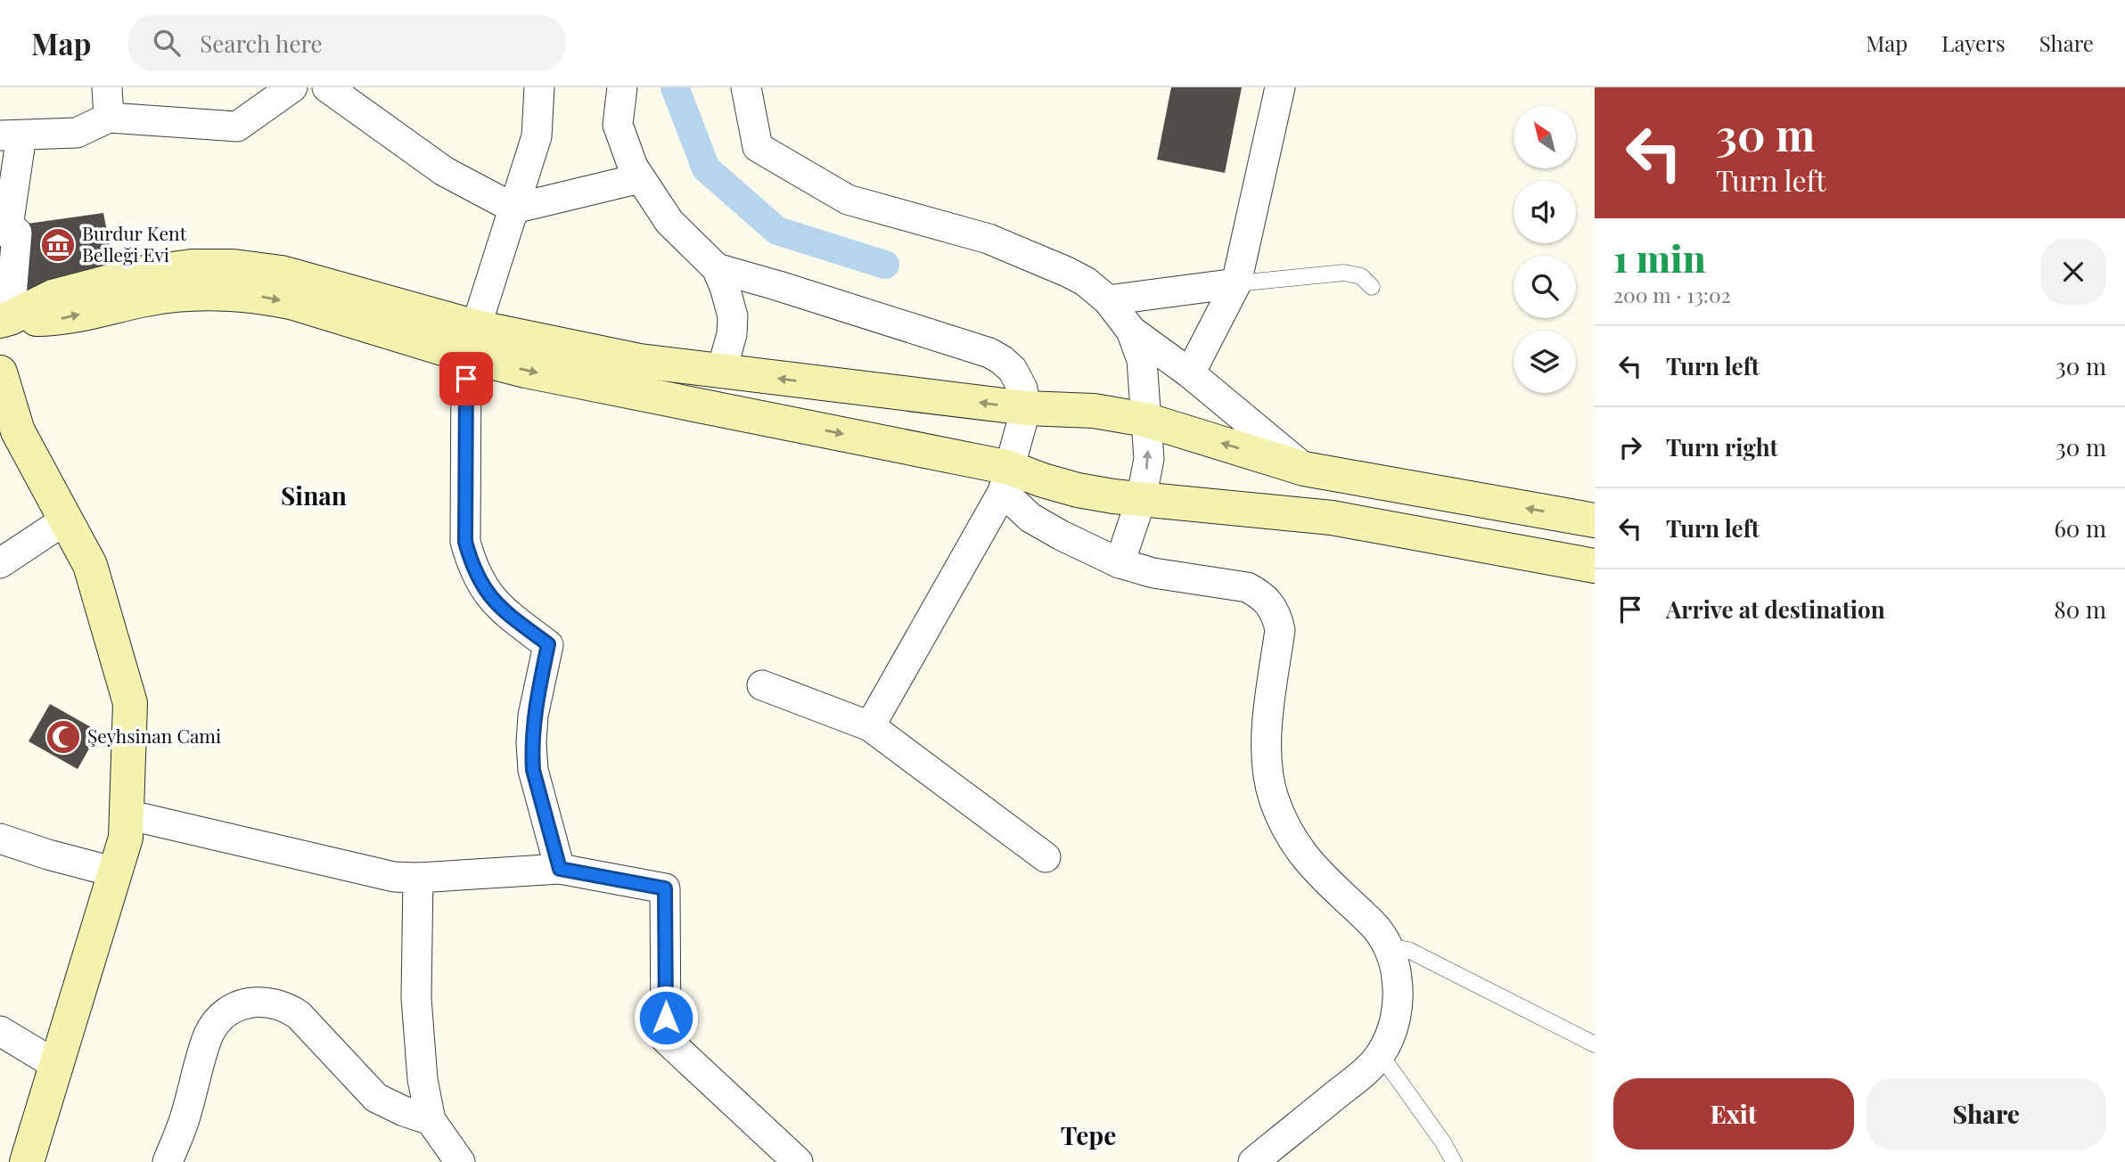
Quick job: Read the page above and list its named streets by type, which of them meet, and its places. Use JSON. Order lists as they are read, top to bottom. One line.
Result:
{"districts":["Sinan","Tepe"],"places":{"museum":["Burdur Kent Belleği Evi"],"mosque":["Şeyhsinan Cami"]},"north":"top left","page":{"header":"Map","search":"Search here","nav":["Map","Layers","Share"],"turn":["30 m","Turn left"],"heading":["1 min","200 m · 13:02"],"list":[{"name":"Turn left","value":"30 m"},{"name":"Turn right","value":"30 m"},{"name":"Turn left","value":"60 m"},{"name":"Arrive at destination","value":"80 m"}],"buttons":["Exit","Share"]}}
